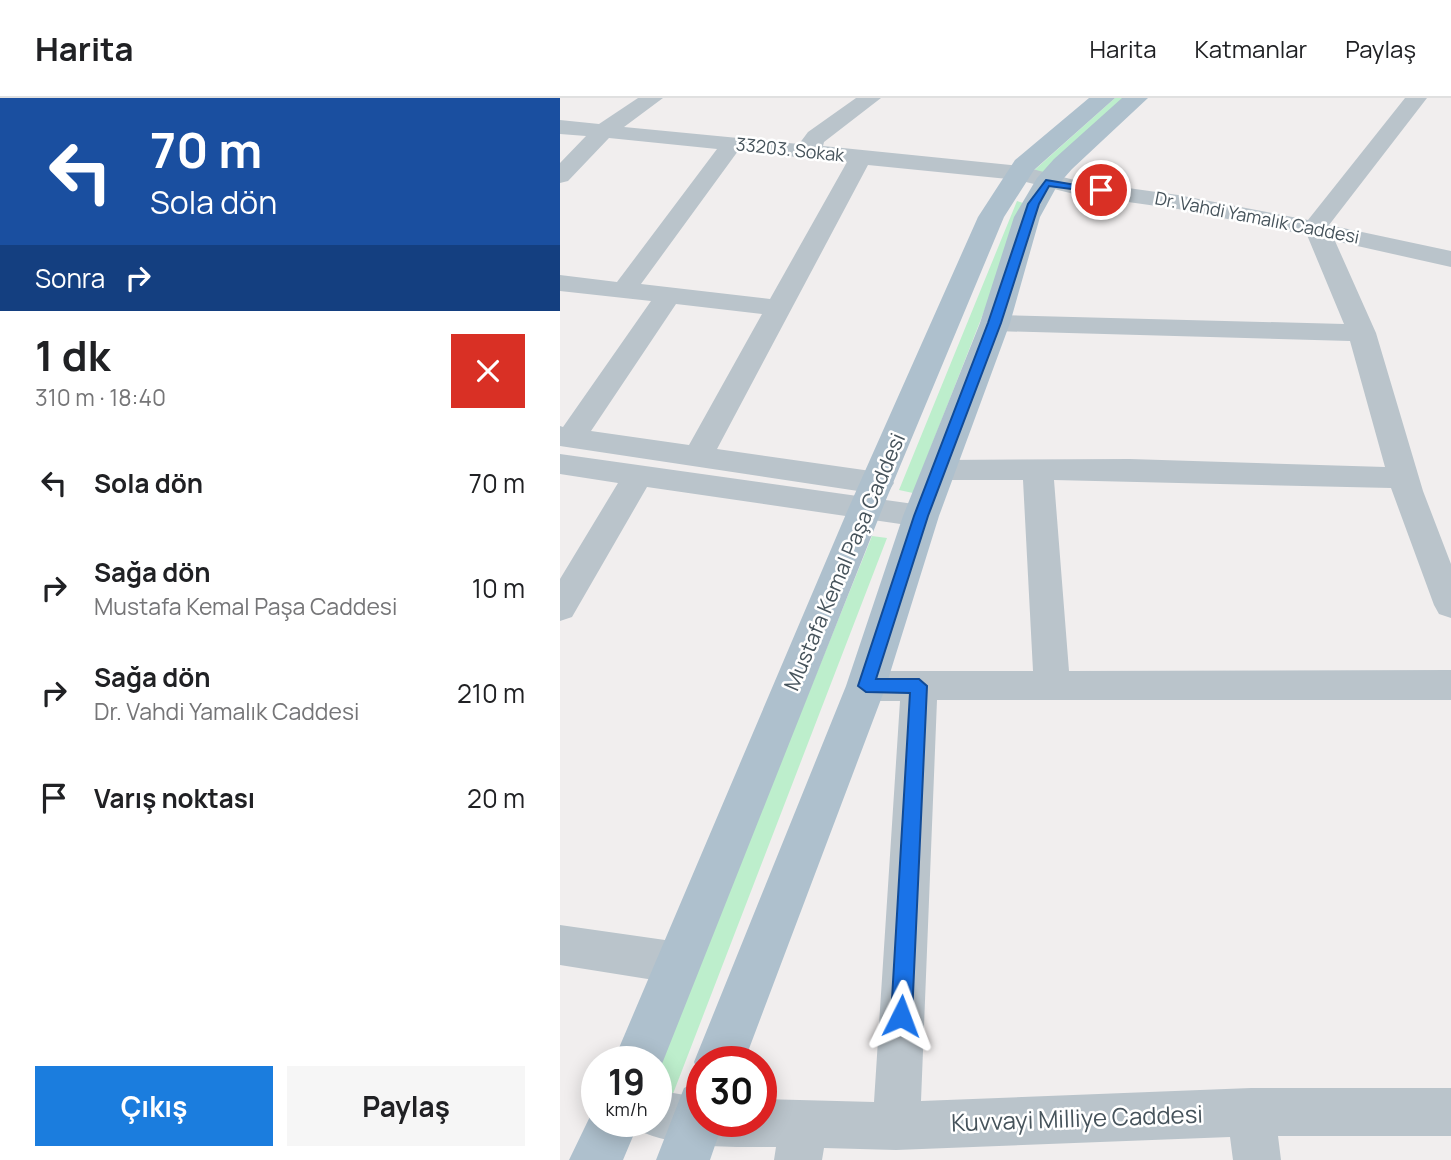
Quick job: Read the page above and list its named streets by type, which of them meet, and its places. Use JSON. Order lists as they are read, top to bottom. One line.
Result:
{"streets":{"main road":["Mustafa Kemal Paşa Caddesi"],"street":["33203. Sokak","Dr. Vahdi Yamalık Caddesi","Kuvvayi Milliye Caddesi"]},"crossings":[["33203. Sokak","Dr. Vahdi Yamalık Caddesi"],["33203. Sokak","Mustafa Kemal Paşa Caddesi"],["Dr. Vahdi Yamalık Caddesi","Mustafa Kemal Paşa Caddesi"]],"page":{"header":"Harita","nav":["Harita","Katmanlar","Paylaş"],"turn":["70 m","Sola dön"],"then":"Sonra","heading":["1 dk","310 m · 18:40"],"list":[{"name":"Sola dön","value":"70 m"},{"name":"Sağa dön","note":"Mustafa Kemal Paşa Caddesi","value":"10 m"},{"name":"Sağa dön","note":"Dr. Vahdi Yamalık Caddesi","value":"210 m"},{"name":"Varış noktası","value":"20 m"}],"speed":"19 km/h","limit":"30","buttons":["Çıkış","Paylaş"]}}
